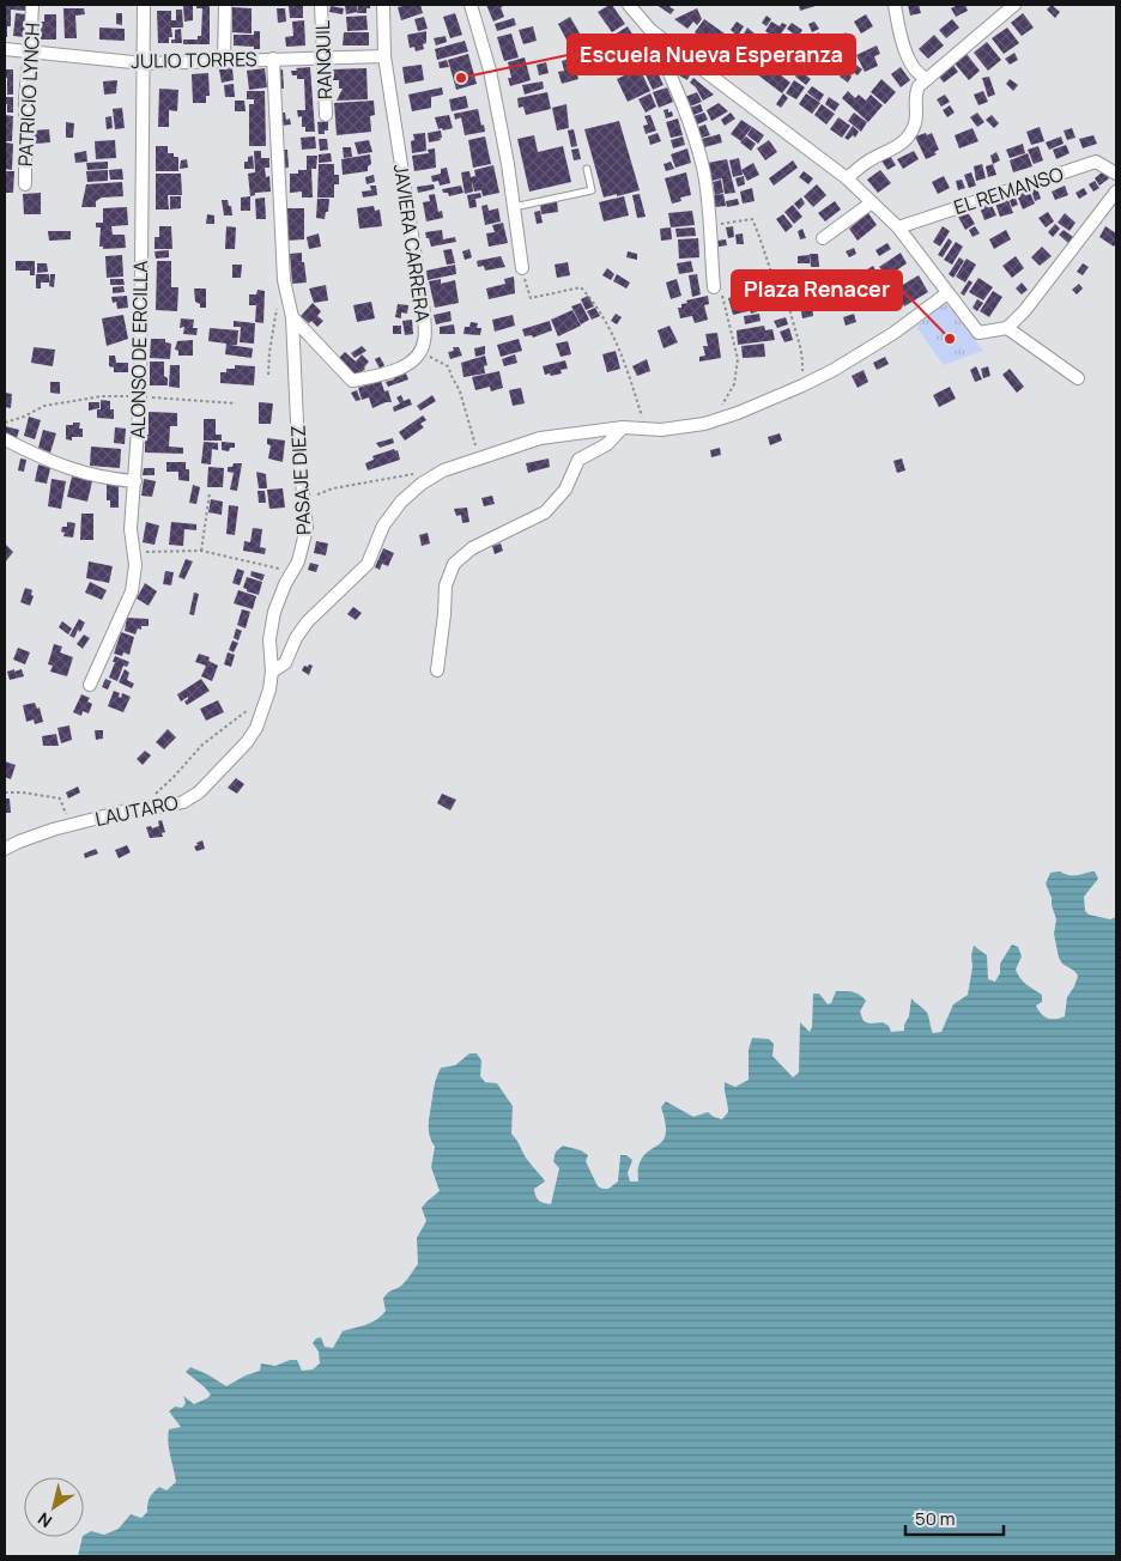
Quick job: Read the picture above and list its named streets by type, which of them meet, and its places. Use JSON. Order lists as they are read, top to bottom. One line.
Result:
{"streets":{"street":["JULIO TORRES","RANQUIL","PATRICIO LYNCH","EL REMANSO","JAVIERA CARRERA","ALONSO DE ERCILLA","PASAJE DIEZ","LAUTARO"]},"crossings":[["JULIO TORRES","RANQUIL"],["JULIO TORRES","PATRICIO LYNCH"],["JULIO TORRES","JAVIERA CARRERA"],["JULIO TORRES","ALONSO DE ERCILLA"],["PASAJE DIEZ","LAUTARO"]],"places":["Escuela Nueva Esperanza","Plaza Renacer"],"scale_bar":"50 m","north":"bottom left"}
